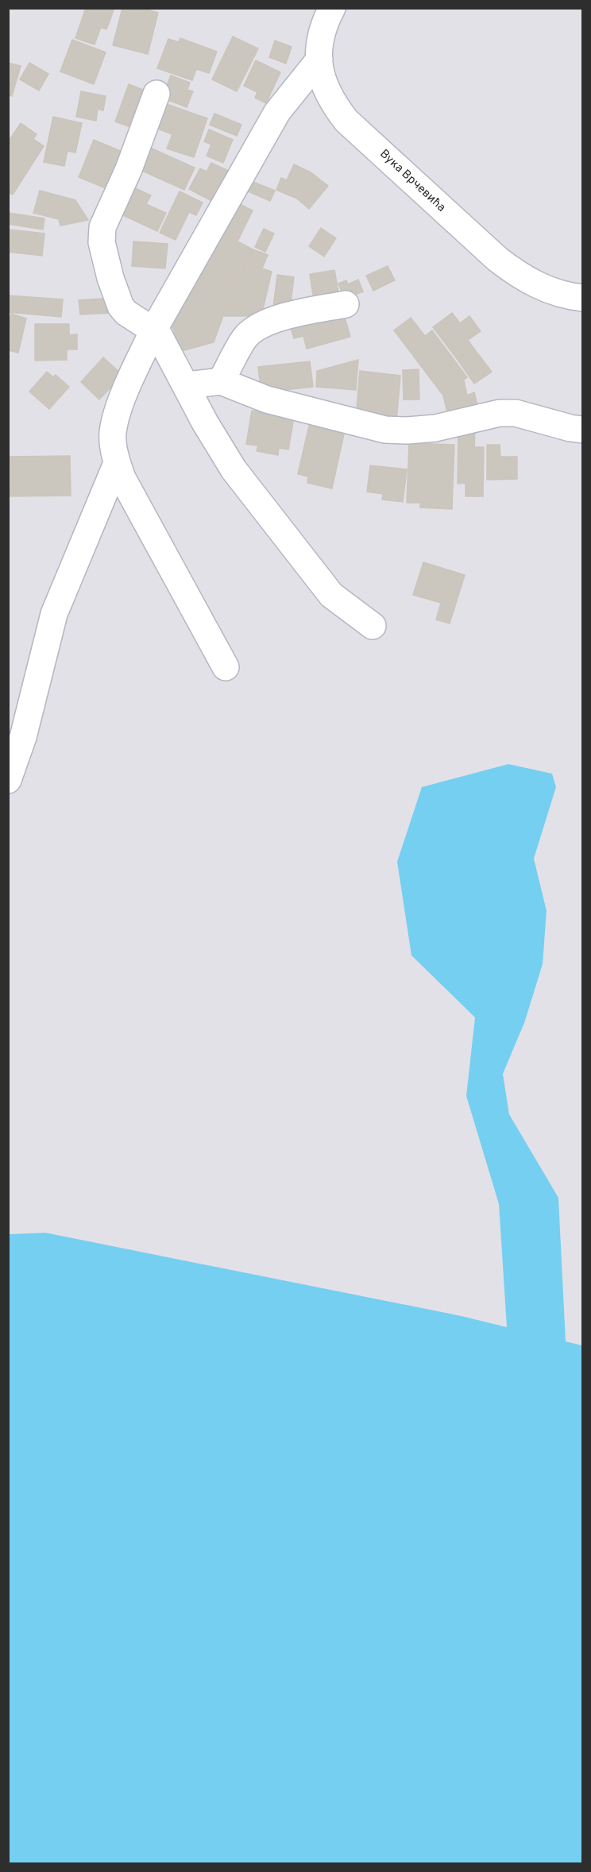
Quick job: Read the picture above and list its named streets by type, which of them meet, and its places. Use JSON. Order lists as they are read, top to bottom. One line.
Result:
{"streets":{"street":["Вука Врчевића"]}}
